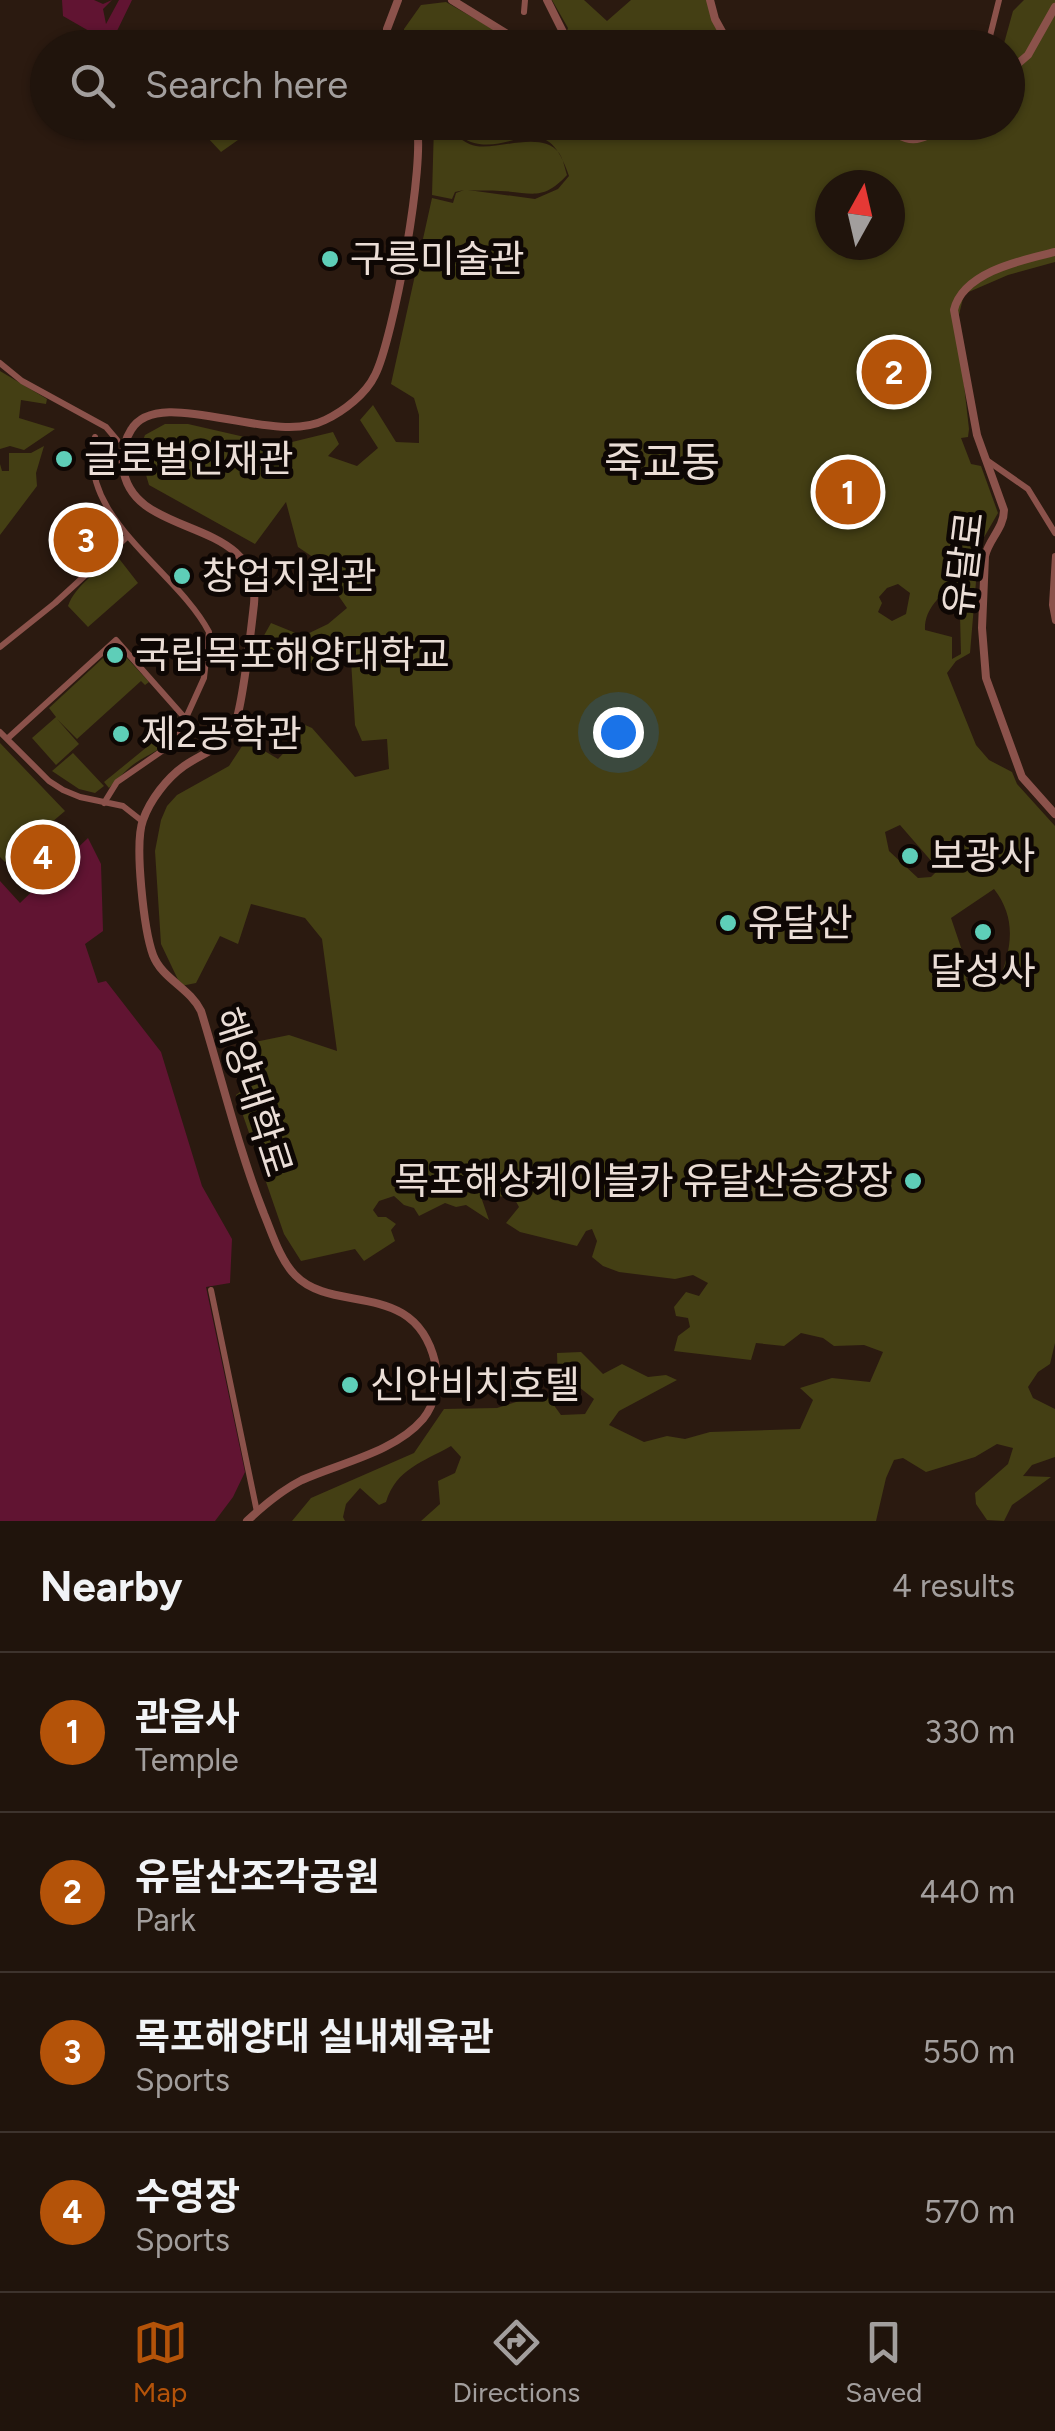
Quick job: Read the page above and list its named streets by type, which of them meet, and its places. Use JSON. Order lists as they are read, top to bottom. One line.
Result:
{"streets":{"street":["유달로","해양대학로"]},"districts":["죽교동"],"places":["구릉미술관","글로벌인재관","창업지원관","국립목포해양대학교","제2공학관","보광사","유달산","달성사","목포해상케이블카 유달산승강장","신안비치호텔"],"north":"top","page":{"search":"Search here","pins":["2","1","3","4"],"heading":["Nearby","4 results"],"list":[{"mark":"1","name":"관음사","note":"Temple","value":"330 m"},{"mark":"2","name":"유달산조각공원","note":"Park","value":"440 m"},{"mark":"3","name":"목포해양대 실내체육관","note":"Sports","value":"550 m"},{"mark":"4","name":"수영장","note":"Sports","value":"570 m"}],"nav":["Map","Directions","Saved"]}}
